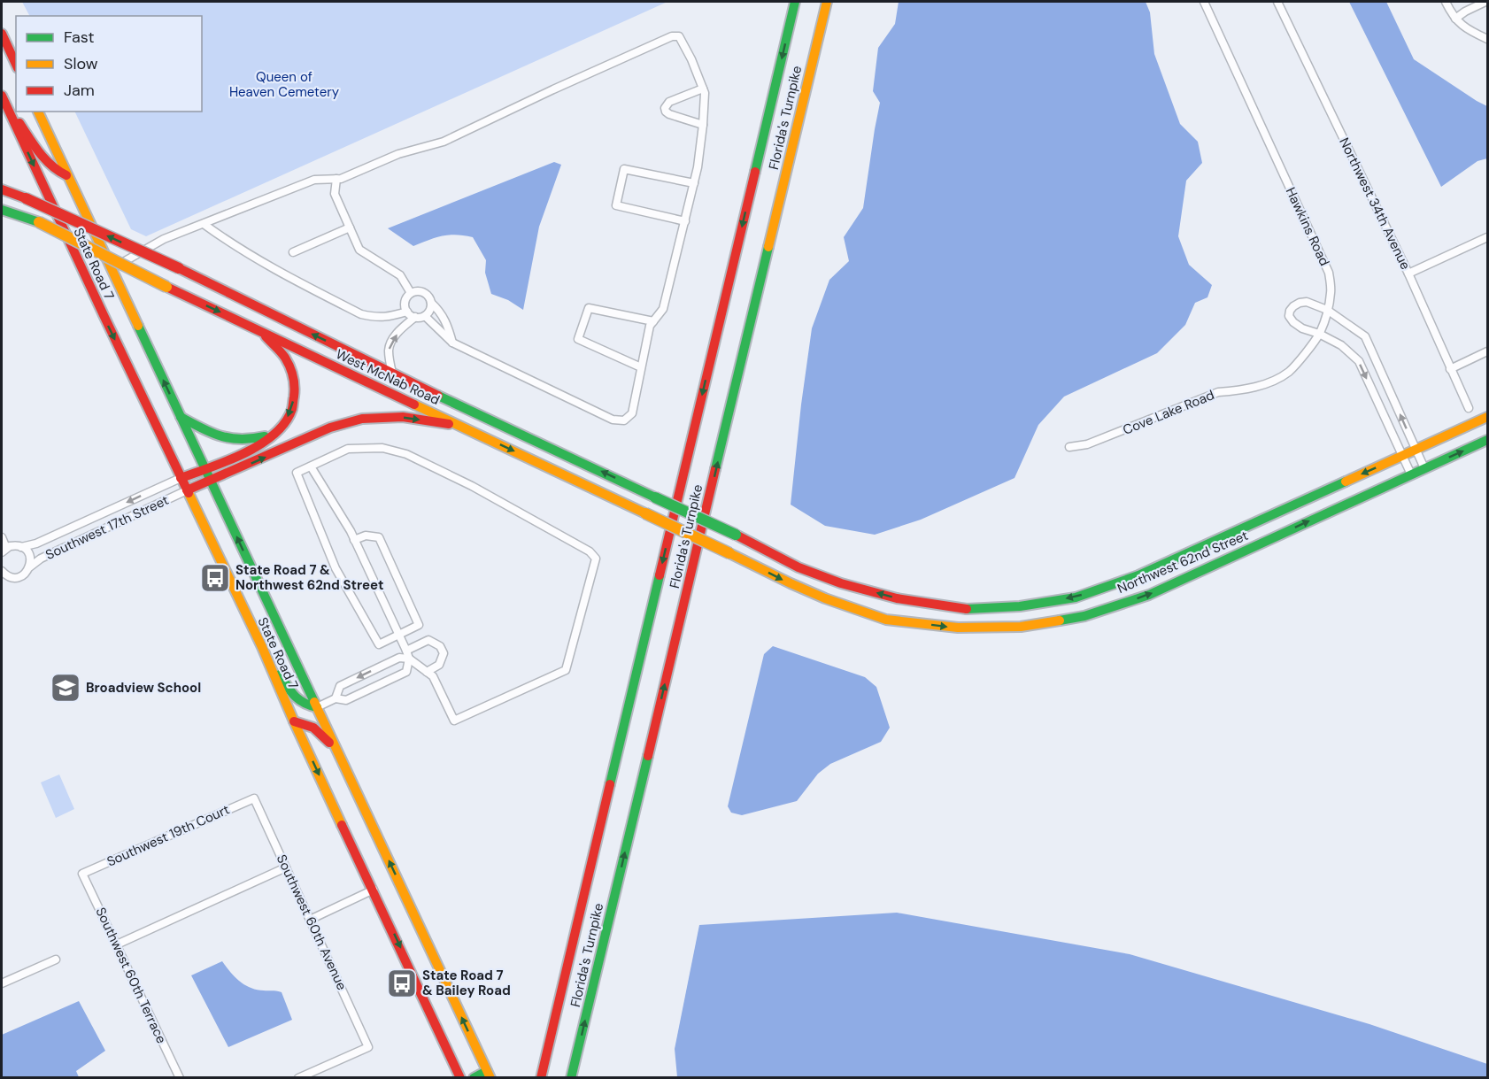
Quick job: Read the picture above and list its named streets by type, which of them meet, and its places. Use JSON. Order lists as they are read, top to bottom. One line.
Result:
{"streets":{"main road":["Florida's Turnpike","State Road 7","West McNab Road","Northwest 62nd Street"],"street":["Northwest 34th Avenue","Hawkins Road","Cove Lake Road","Southwest 17th Street","Southwest 19th Court","Southwest 60th Avenue","Southwest 60th Terrace"]},"crossings":[["Hawkins Road","Cove Lake Road"],["State Road 7","Southwest 17th Street"],["West McNab Road","Northwest 62nd Street"],["Southwest 19th Court","Southwest 60th Avenue"],["Southwest 19th Court","Southwest 60th Terrace"]],"parks":["Queen of Heaven Cemetery"],"places":{"bus stop":["State Road 7 & Northwest 62nd Street","State Road 7 & Bailey Road"],"school or university":["Broadview School"]},"legend":["Fast","Slow","Jam"]}
